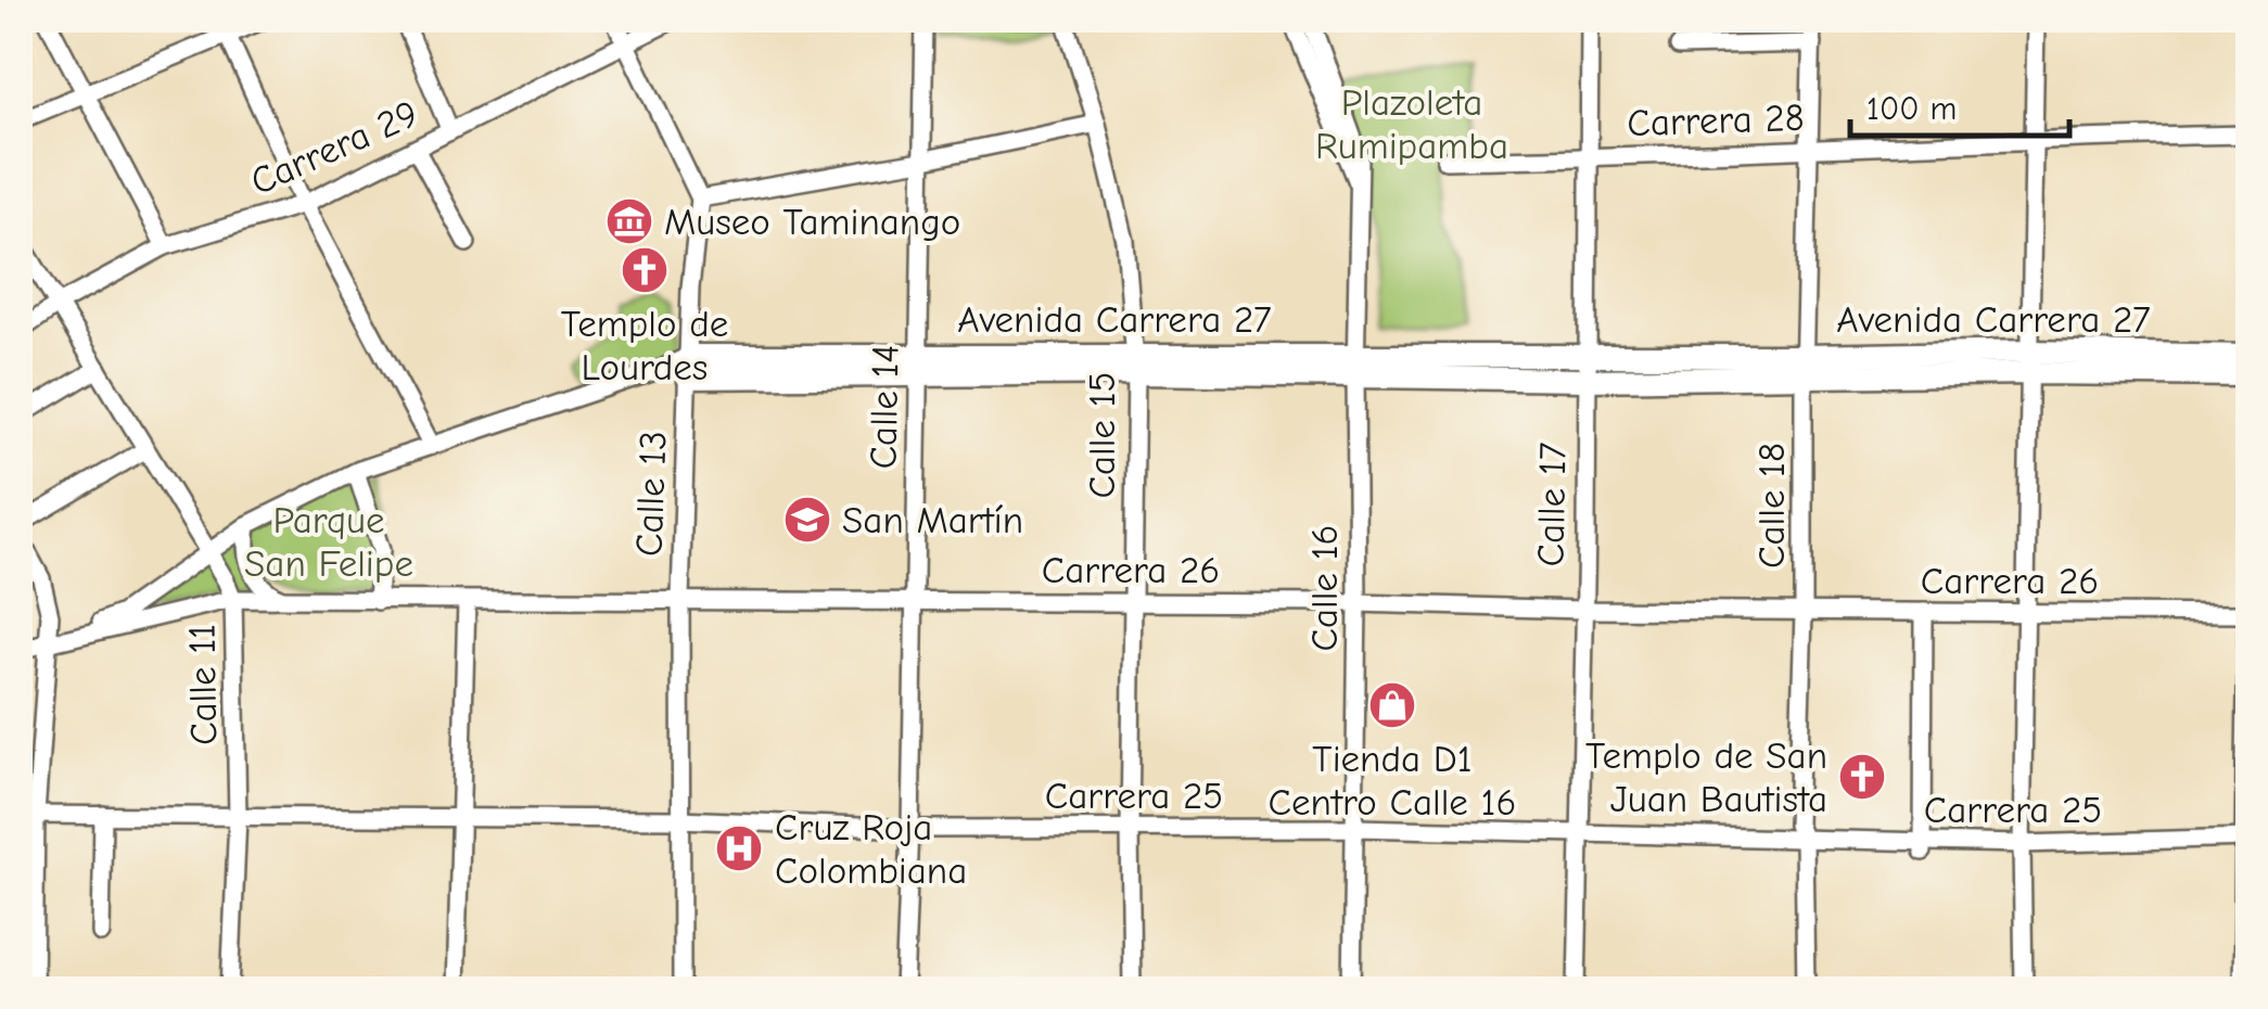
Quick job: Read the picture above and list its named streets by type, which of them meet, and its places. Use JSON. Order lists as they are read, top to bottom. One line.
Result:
{"streets":{"main road":["Avenida Carrera 27"],"street":["Carrera 28","Carrera 29","Calle 14","Calle 15","Calle 13","Calle 17","Calle 18","Carrera 26","Calle 16","Calle 11","Carrera 25"]},"crossings":[["Carrera 28","Calle 17"],["Carrera 28","Calle 18"],["Carrera 29","Calle 11"],["Avenida Carrera 27","Calle 14"],["Avenida Carrera 27","Calle 15"],["Avenida Carrera 27","Calle 13"],["Avenida Carrera 27","Calle 17"],["Avenida Carrera 27","Calle 18"],["Avenida Carrera 27","Carrera 26"],["Avenida Carrera 27","Calle 16"],["Avenida Carrera 27","Calle 11"],["Calle 14","Carrera 26"],["Calle 14","Carrera 25"],["Calle 15","Carrera 26"],["Calle 15","Carrera 25"],["Calle 13","Carrera 26"],["Calle 13","Carrera 25"],["Calle 17","Carrera 26"],["Calle 17","Carrera 25"],["Calle 18","Carrera 26"],["Calle 18","Carrera 25"],["Carrera 26","Calle 16"],["Carrera 26","Calle 11"],["Calle 16","Carrera 25"],["Calle 11","Carrera 25"]],"parks":["Plazoleta Rumipamba","Parque San Felipe"],"places":{"museum":["Museo Taminango"],"church":["Templo de Lourdes","Templo de San Juan Bautista"],"school or university":["San Martín"],"shop":["Tienda D1 Centro Calle 16"],"hospital":["Cruz Roja Colombiana"]},"scale_bar":"100 m"}
